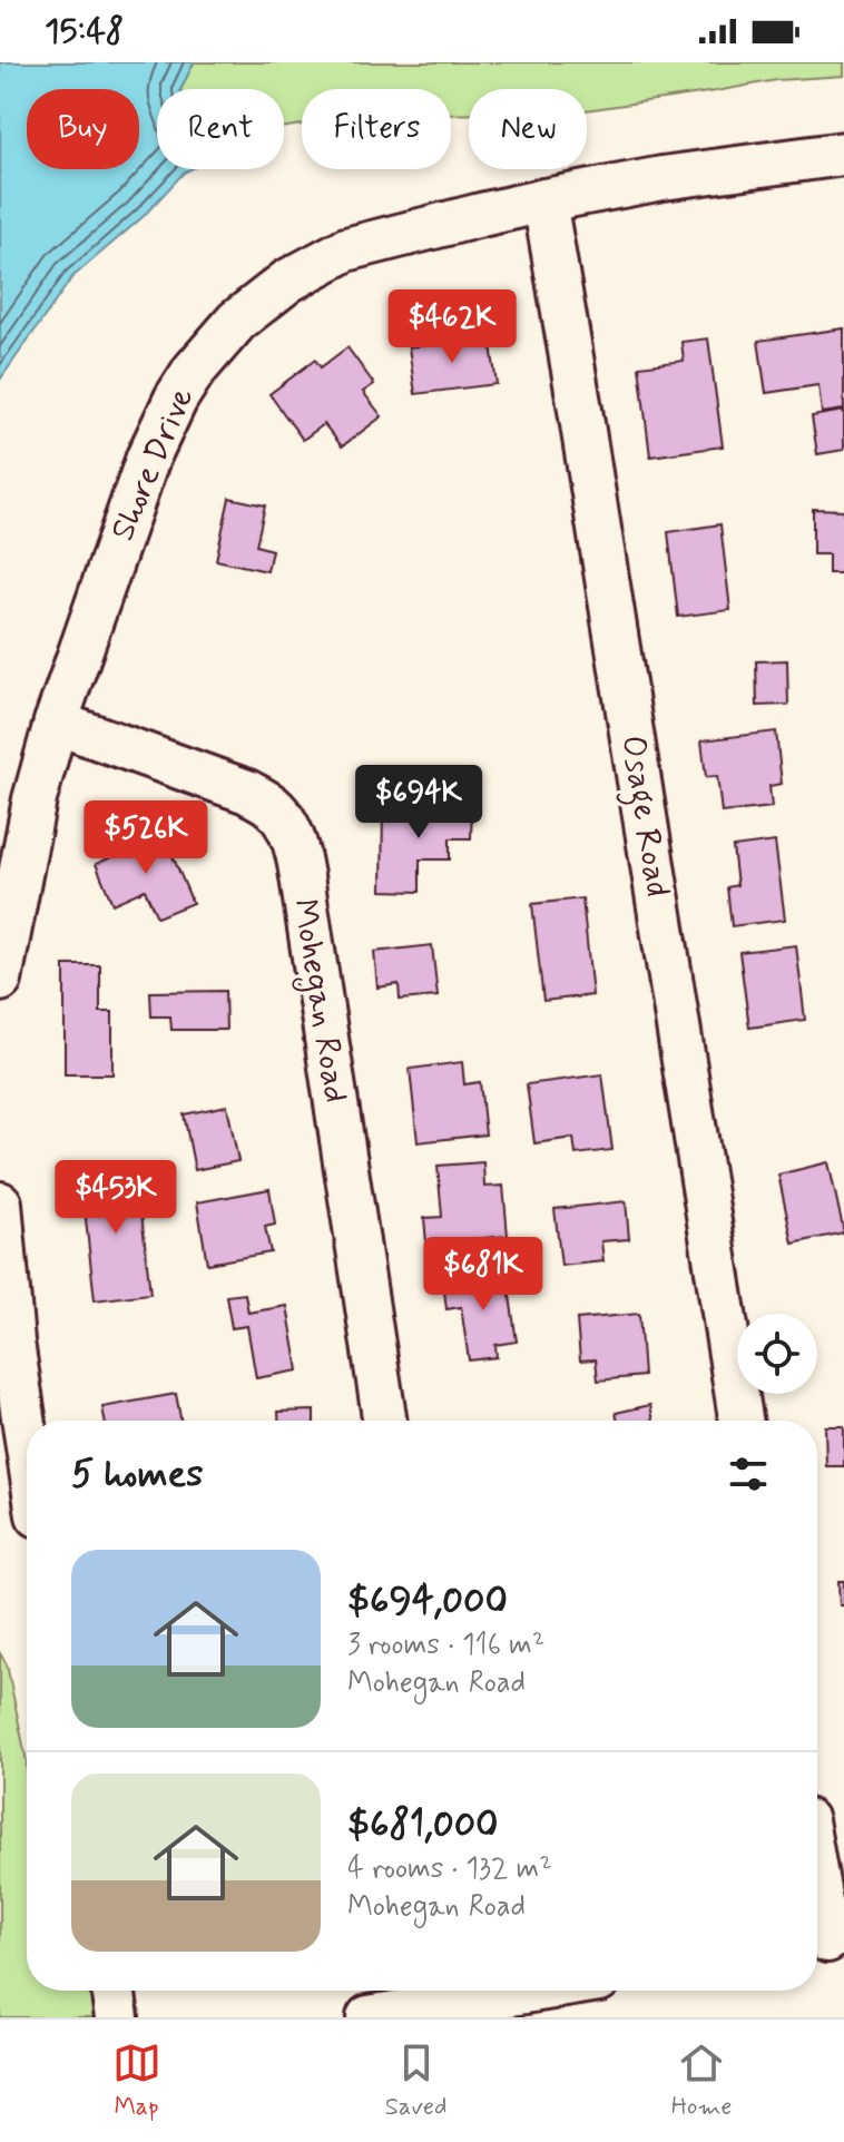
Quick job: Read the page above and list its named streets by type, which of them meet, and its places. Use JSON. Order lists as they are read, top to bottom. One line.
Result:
{"streets":{"street":["Shore Drive","Osage Road","Mohegan Road"]},"crossings":[["Shore Drive","Osage Road"],["Shore Drive","Mohegan Road"]],"page":{"status":"15:48","chip":["Buy","Rent","Filters","New"],"price":["$462K","$694K","$526K","$453K","$681K"],"heading":"5 homes","list":[{"name":"$694,000","note":"3 rooms · 116 m² · Mohegan Road"},{"name":"$681,000","note":"4 rooms · 132 m² · Mohegan Road"}],"tabs":["Map","Saved","Home"]}}
